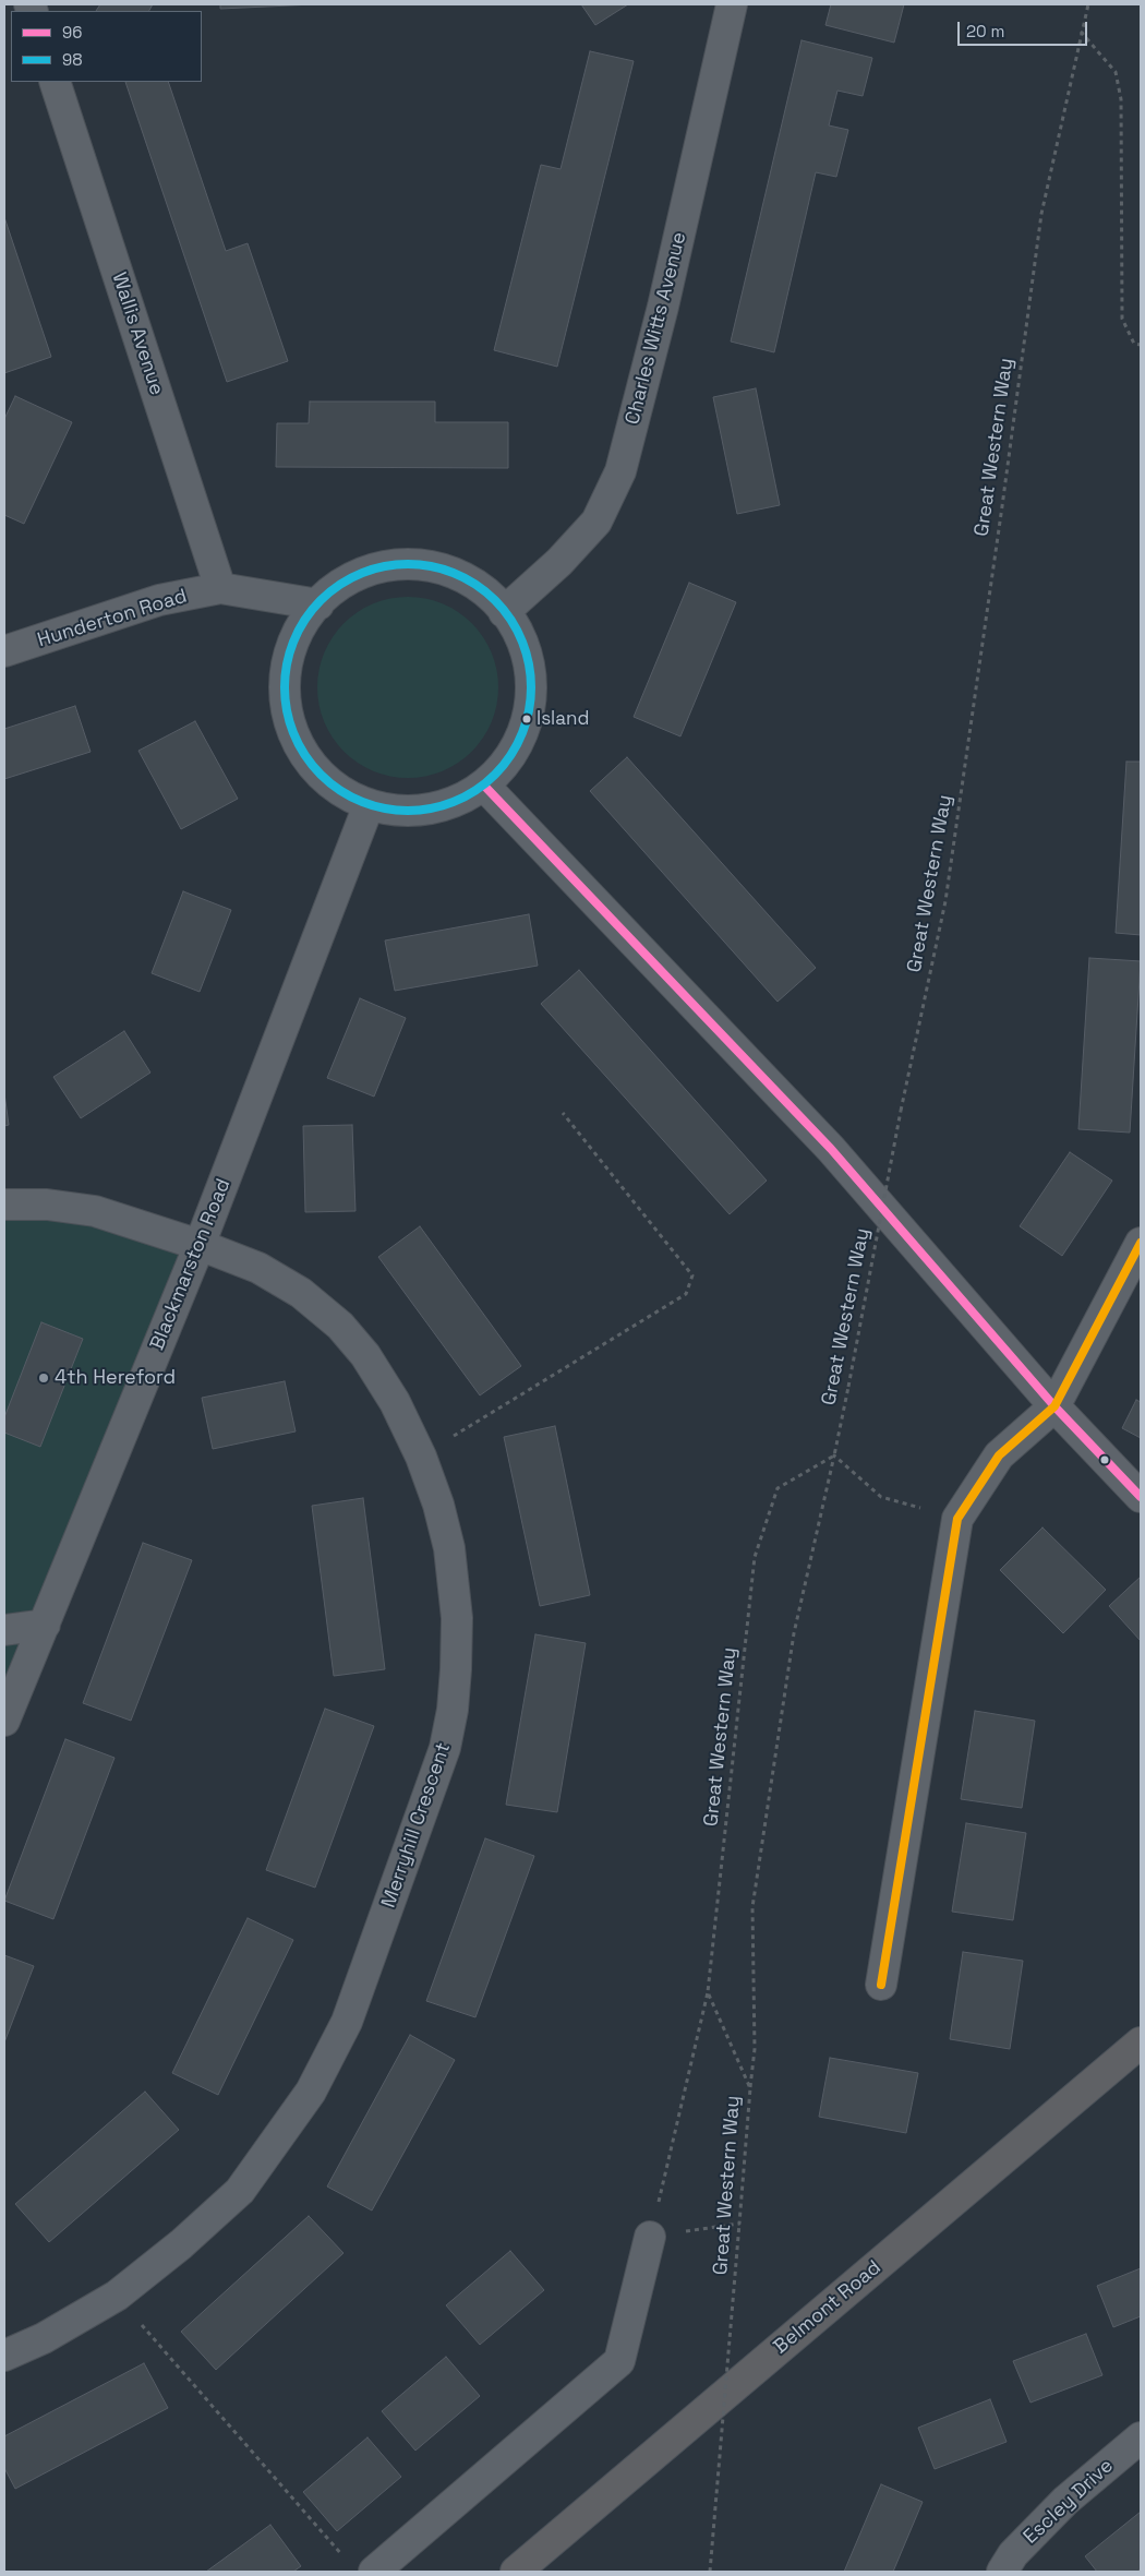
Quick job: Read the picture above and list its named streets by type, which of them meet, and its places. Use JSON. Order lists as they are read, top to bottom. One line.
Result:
{"streets":{"highway":["Belmont Road"],"street":["Charles Witts Avenue","Wallis Avenue","Hunderton Road","Blackmarston Road","Merryhill Crescent","Escley Drive"],"path":["Great Western Way"]},"crossings":[["Wallis Avenue","Hunderton Road"],["Blackmarston Road","Merryhill Crescent"]],"places":["Island","4th Hereford"],"lines":["transit line 98","transit line 96"],"legend":["96","98"],"scale_bar":"20 m"}
